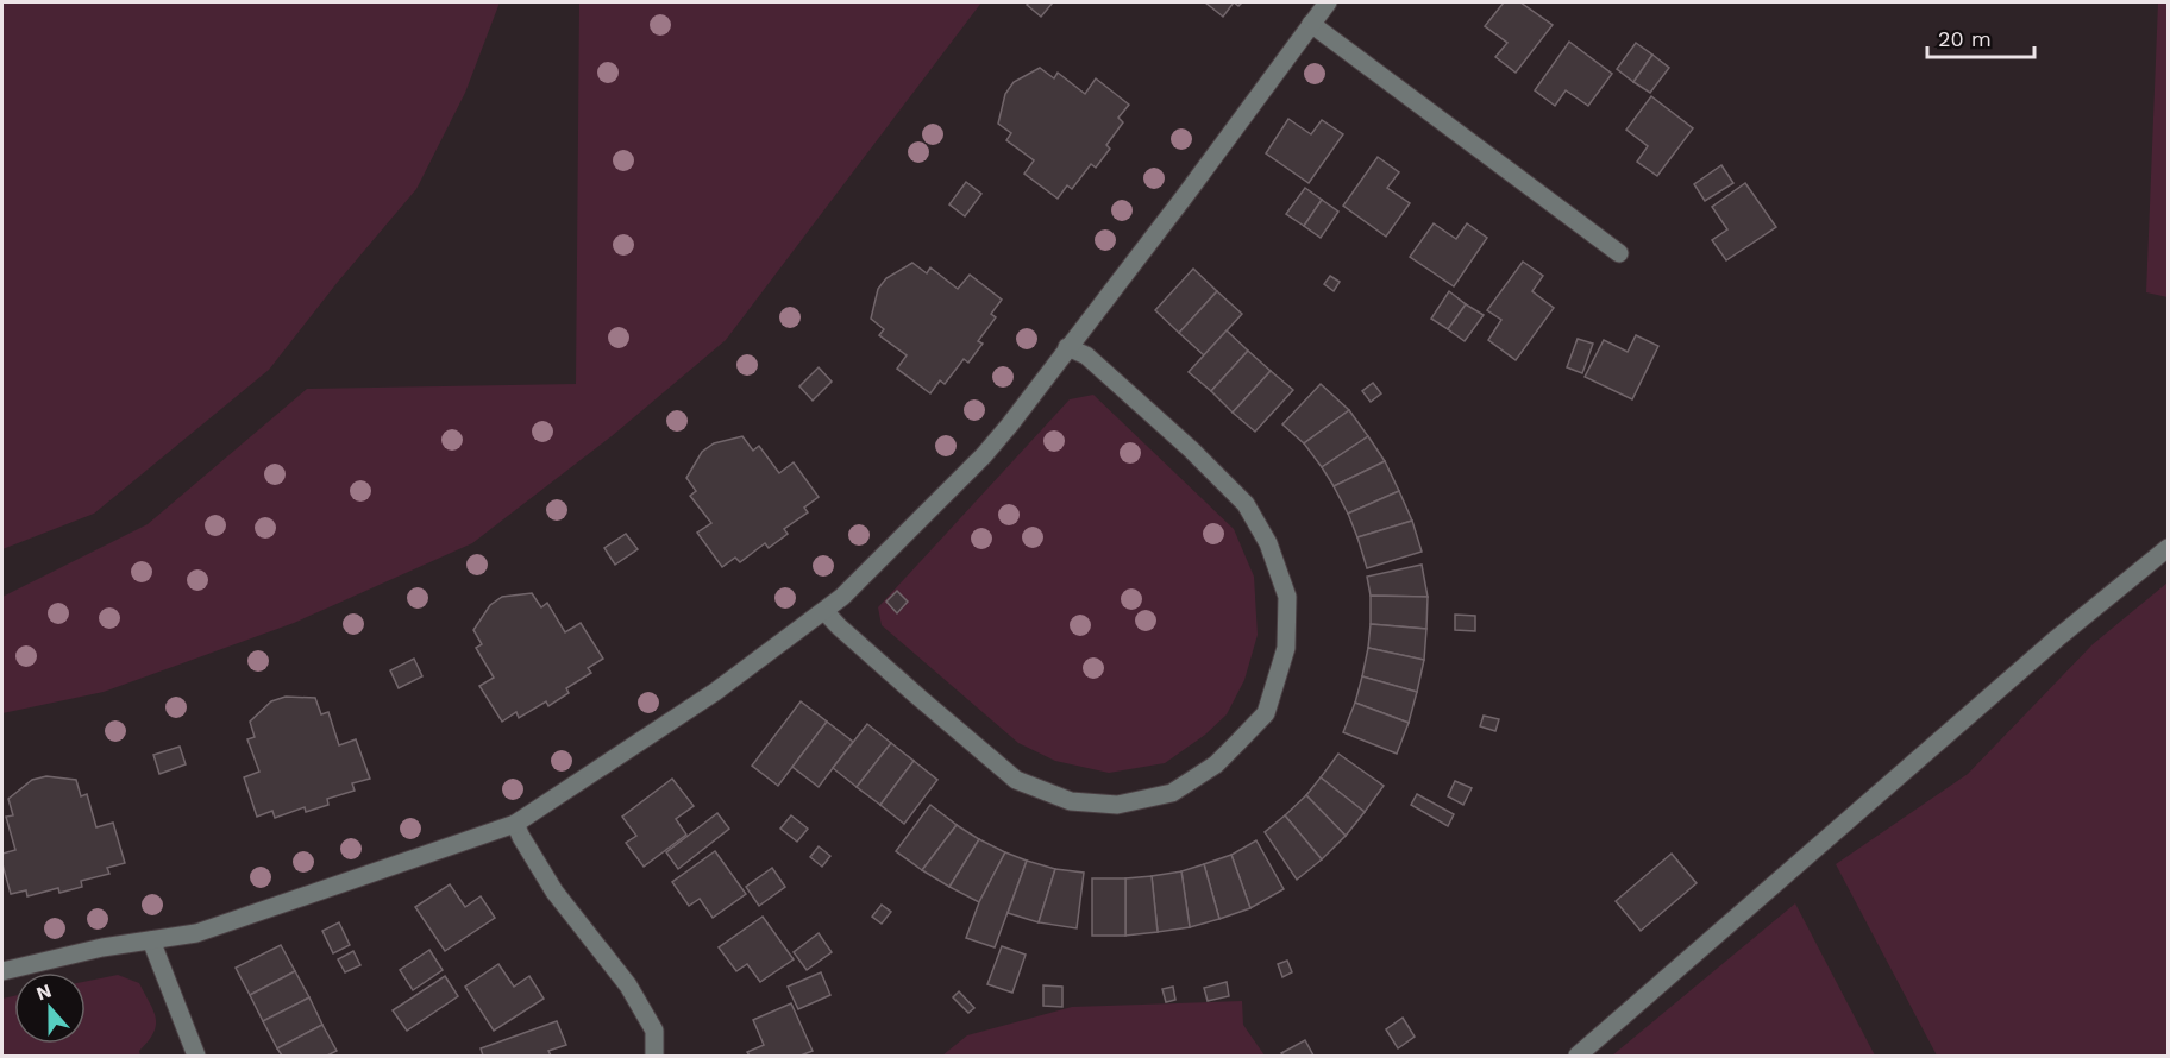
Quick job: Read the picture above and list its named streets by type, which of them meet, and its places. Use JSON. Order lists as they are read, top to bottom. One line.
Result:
{"scale_bar":"20 m","north":"top"}
